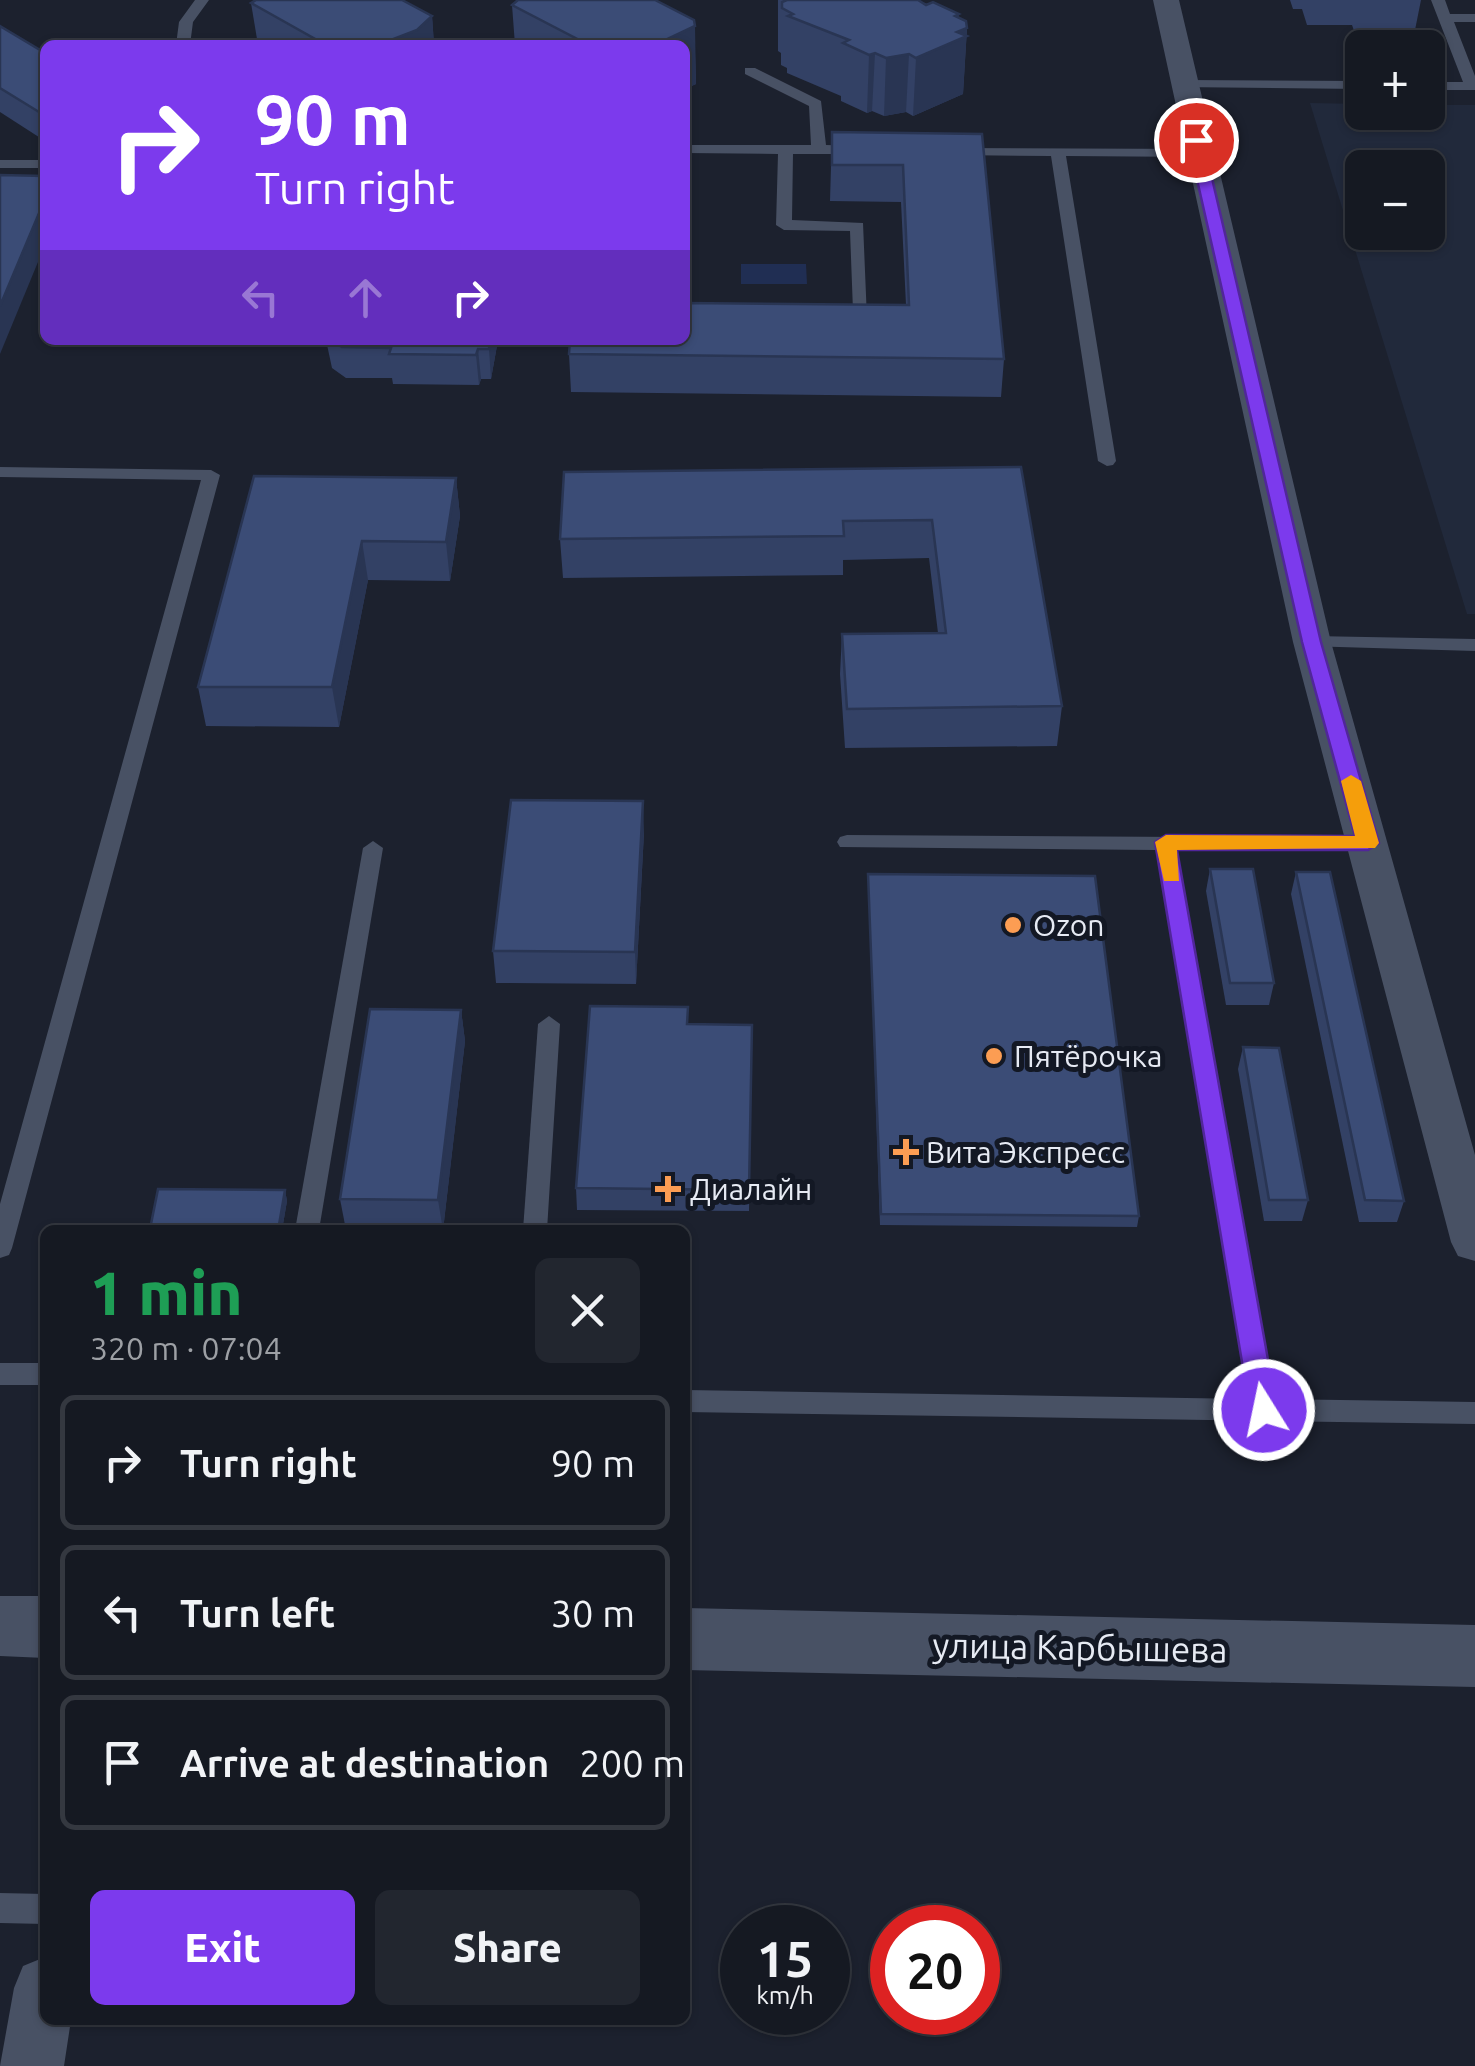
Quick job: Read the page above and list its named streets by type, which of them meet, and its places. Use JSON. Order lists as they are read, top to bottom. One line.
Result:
{"streets":{"street":["улица Карбышева"]},"places":{"other":["Ozon","Пятёрочка"],"health":["Вита Экспресс","Диалайн"]},"page":{"map_buttons":["+","−"],"turn":["90 m","Turn right"],"heading":["1 min","320 m · 07:04"],"list":[{"name":"Turn right","value":"90 m"},{"name":"Turn left","value":"30 m"},{"name":"Arrive at destination","value":"200 m"}],"buttons":["Exit","Share"],"speed":"15 km/h","limit":"20"}}
